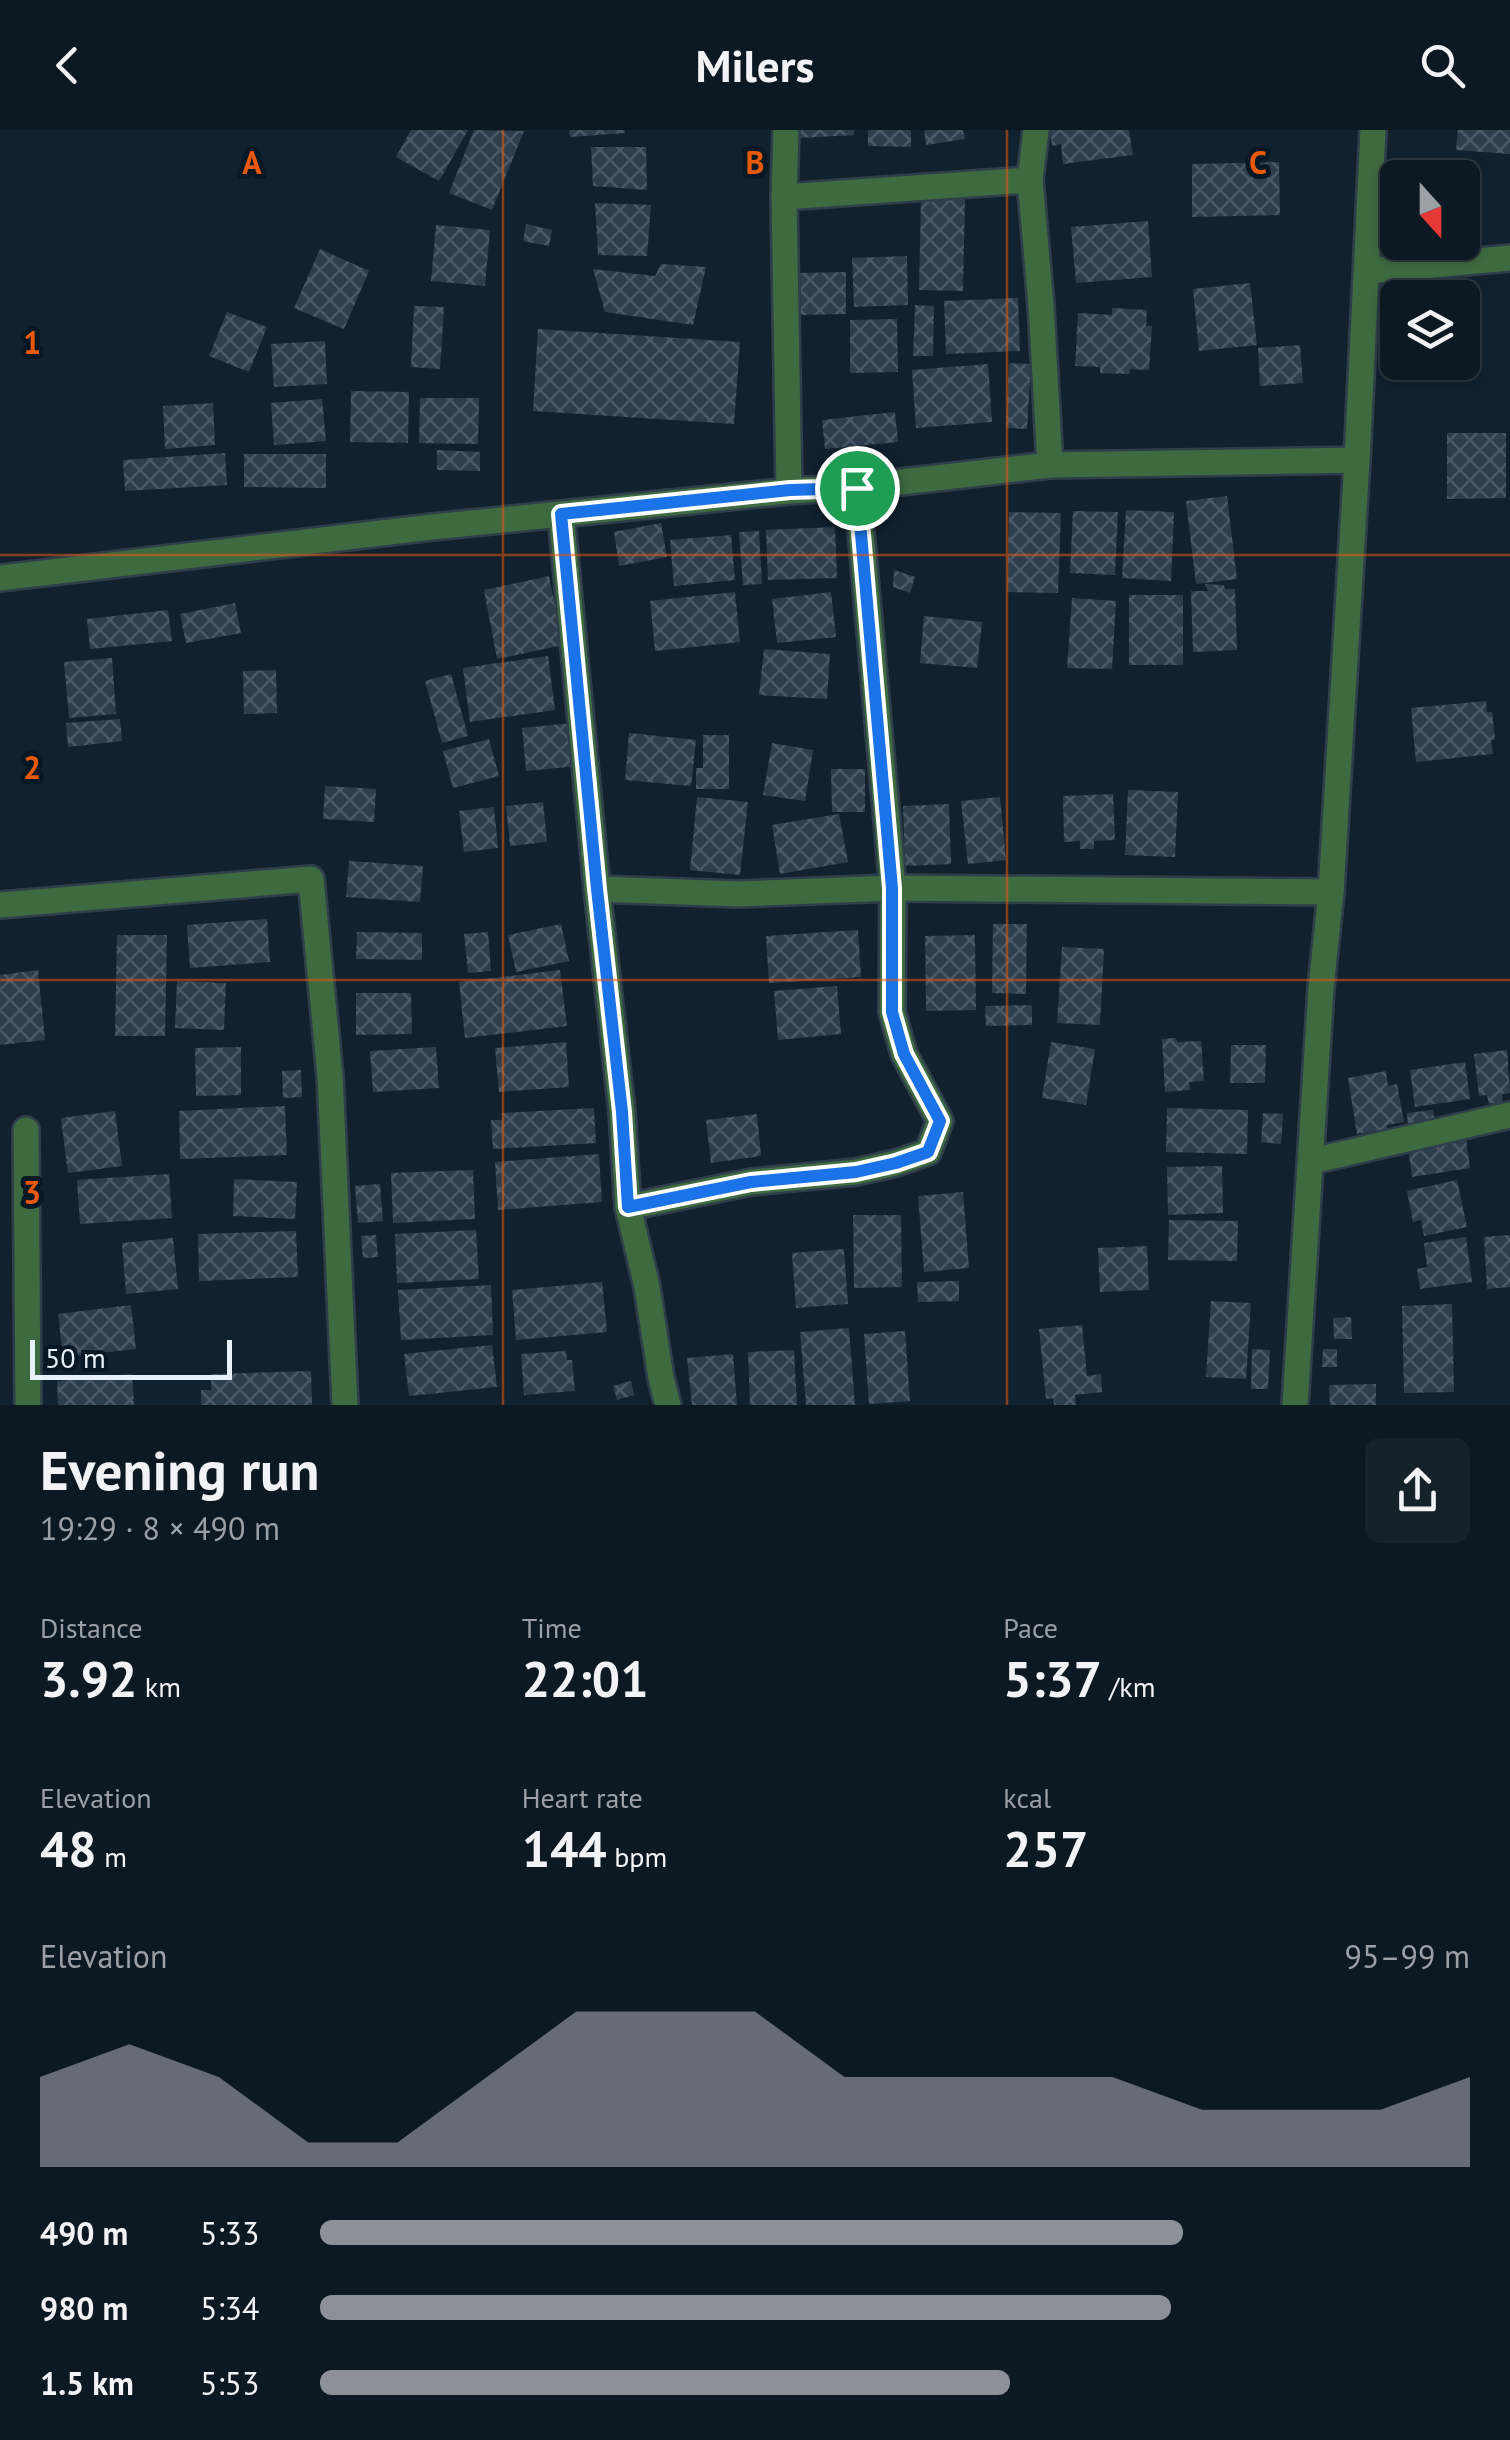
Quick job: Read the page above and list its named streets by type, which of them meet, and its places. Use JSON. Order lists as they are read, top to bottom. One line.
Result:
{"scale_bar":"50 m","north":"bottom","page":{"header":"Milers","scale":"50 m","heading":["Evening run","19:29 · 8 × 490 m"],"stats":[["Distance","3.92 km"],["Time","22:01"],["Pace","5:37 /km"],["Elevation","48 m"],["Heart rate","144 bpm"],["kcal","257"]],"chart":["Elevation","95–99 m"],"list":[{"name":"490 m","note":"5:33"},{"name":"980 m","note":"5:34"},{"name":"1.5 km","note":"5:53"}]},"grid":{"columns":["A","B","C"],"rows":["1","2","3"]}}
